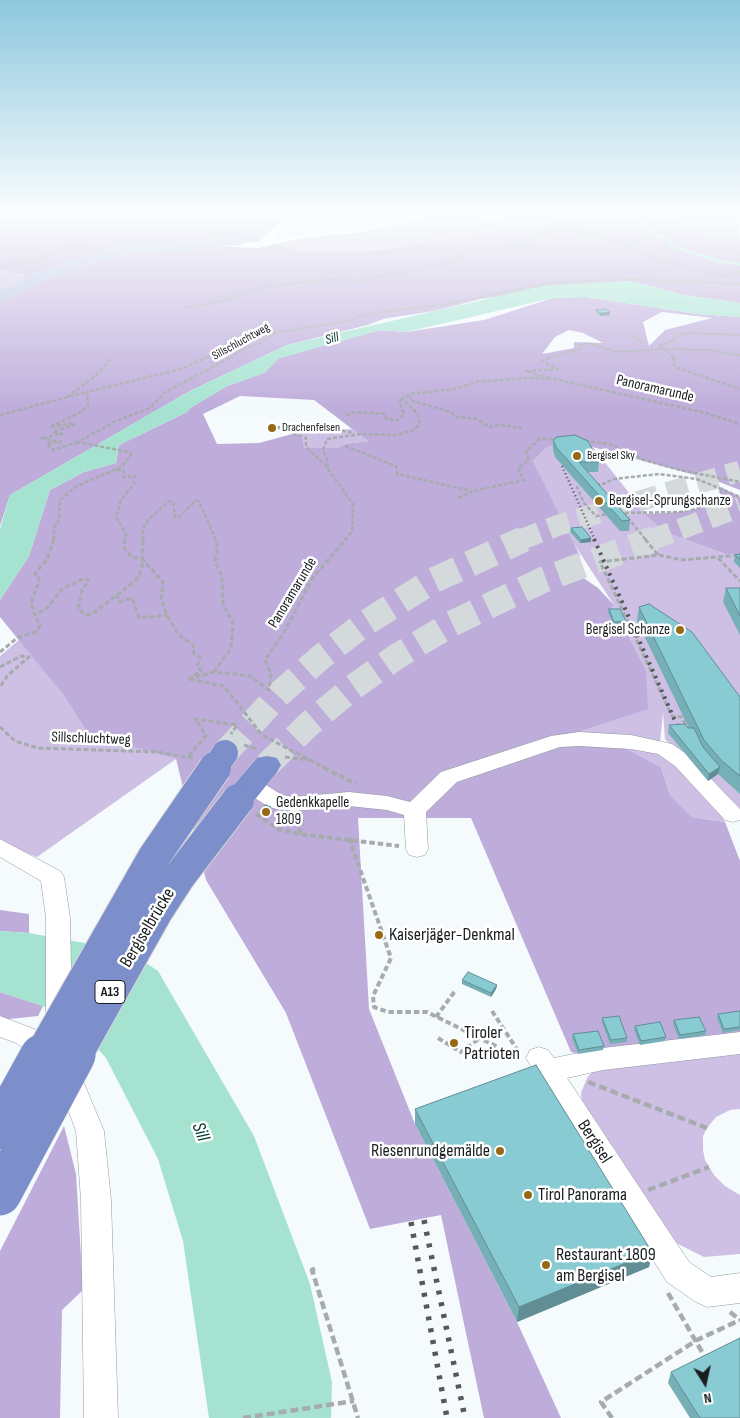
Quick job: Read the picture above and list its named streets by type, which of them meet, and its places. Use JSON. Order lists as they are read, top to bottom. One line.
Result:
{"streets":{"highway":["Bergiselbrücke","A13"],"street":["Bergisel"],"path":["Sillschluchtweg","Panoramarunde"]},"water":["Sill"],"places":["Drachenfelsen","Bergisel Sky","Bergisel-Sprungschanze","Bergisel Schanze","Gedenkkapelle 1809","Kaiserjäger-Denkmal","Tiroler Patrioten","Riesenrundgemälde","Tirol Panorama","Restaurant 1809 am Bergisel"],"north":"bottom"}
